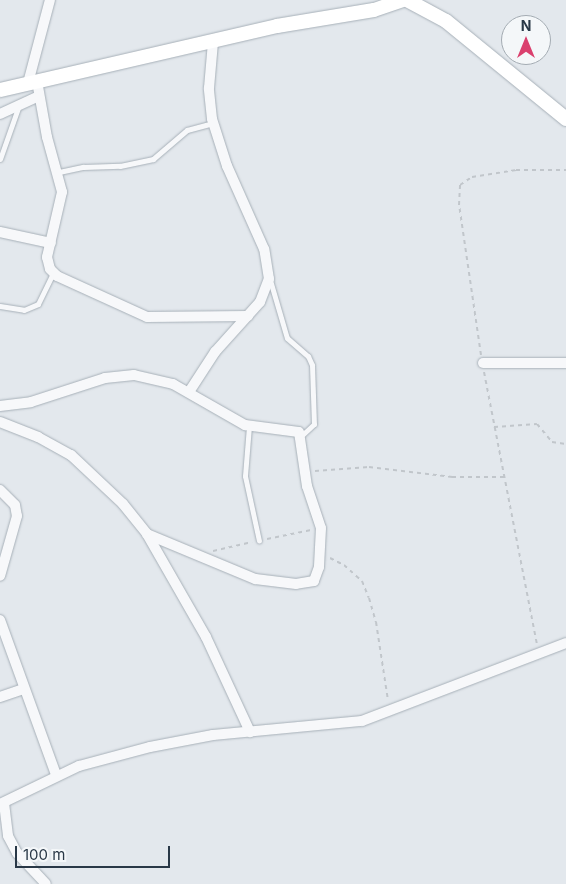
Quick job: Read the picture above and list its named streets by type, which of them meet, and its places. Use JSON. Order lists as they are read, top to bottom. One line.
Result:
{"scale_bar":"100 m","north":"top"}
